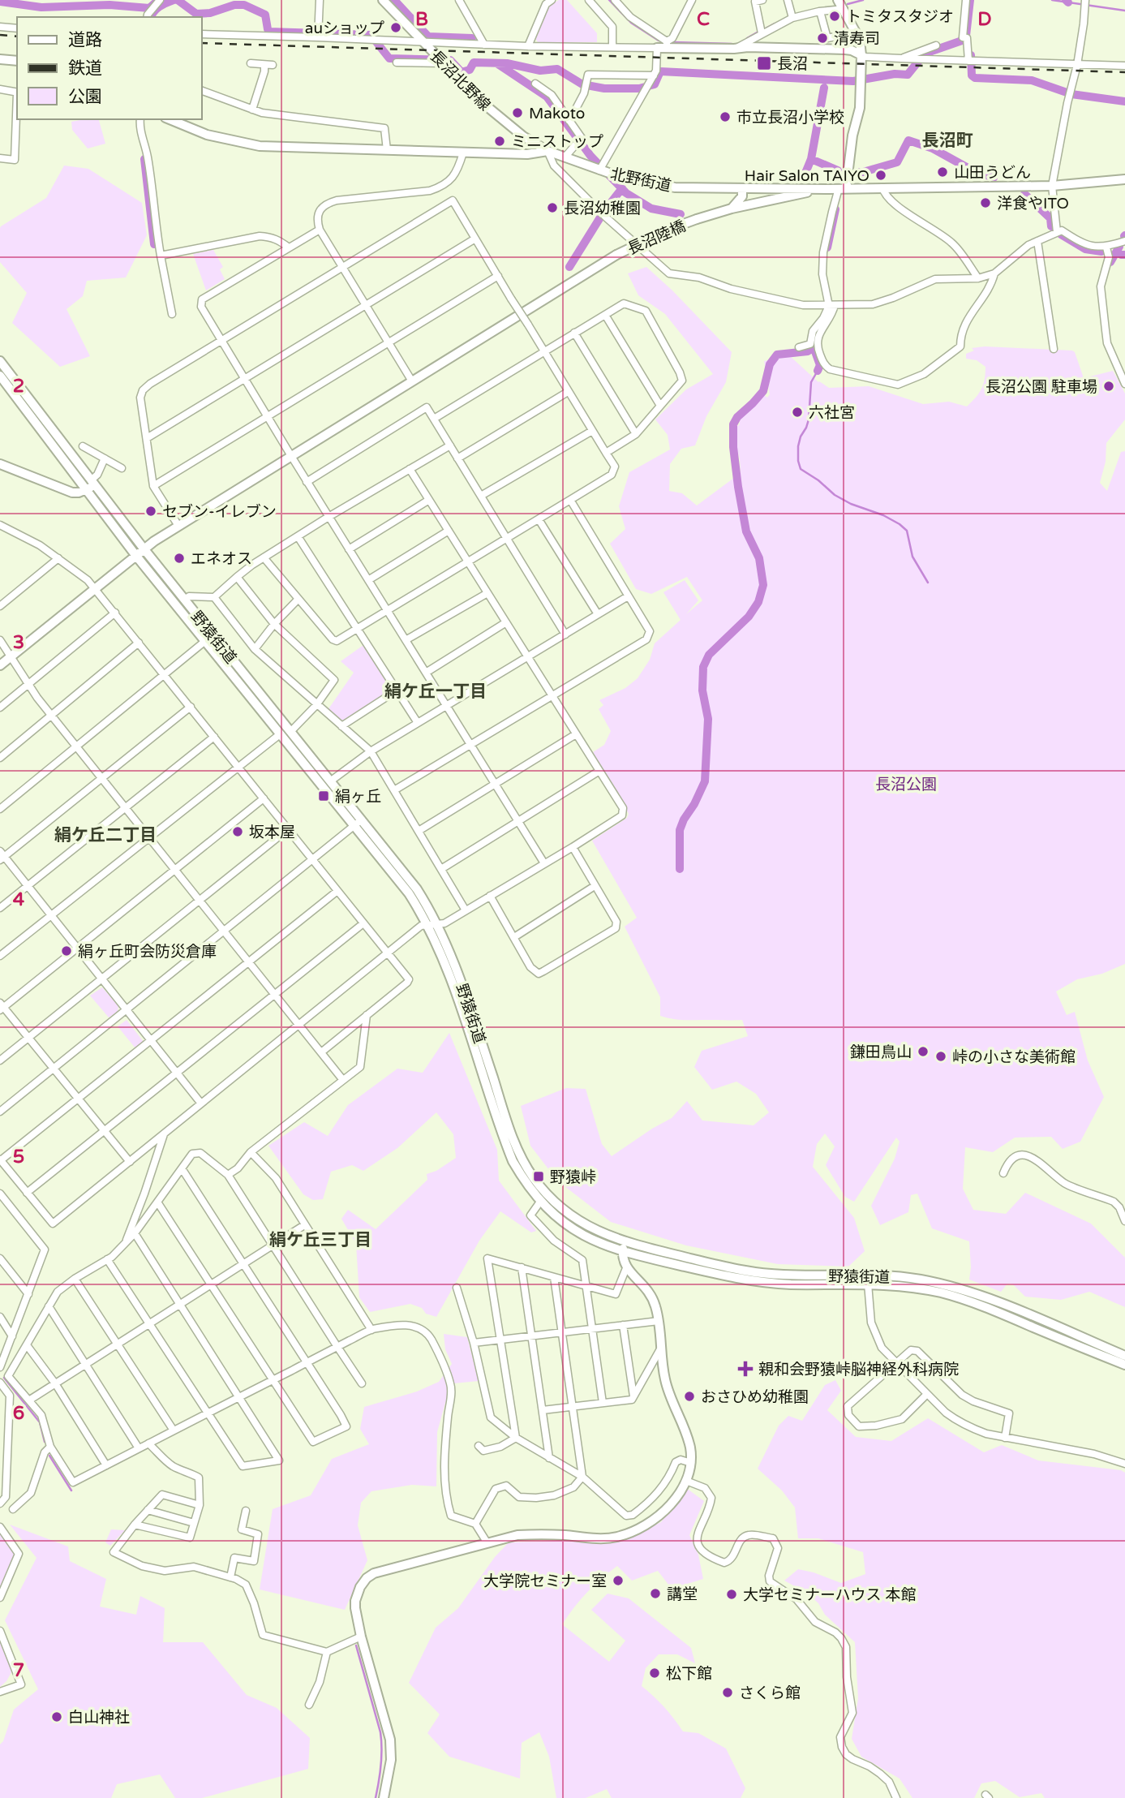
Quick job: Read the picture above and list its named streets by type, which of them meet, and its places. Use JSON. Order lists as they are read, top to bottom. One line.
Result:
{"streets":{"main road":["長沼北野線","北野街道","長沼陸橋","野猿街道"]},"crossings":[["長沼北野線","北野街道"],["北野街道","長沼陸橋"],["長沼陸橋","野猿街道"]],"districts":["長沼町","絹ケ丘一丁目","絹ケ丘二丁目","絹ケ丘三丁目"],"parks":["長沼公園"],"places":{"other":["トミタスタジオ","auショップ","清寿司","Makoto","市立長沼小学校","ミニストップ","山田うどん","Hair Salon TAIYO","洋食やITO","長沼幼稚園","長沼公園 駐車場","六社宮","セブン-イレブン","エネオス","坂本屋","絹ヶ丘町会防災倉庫","鎌田鳥山","峠の小さな美術館","おさひめ幼稚園","大学院セミナー室","講堂","大学セミナーハウス 本館","松下館","さくら館","白山神社"],"transit":["長沼","絹ヶ丘","野猿峠"],"health":["親和会野猿峠脳神経外科病院"]},"legend":["道路","鉄道","公園"],"grid":{"columns":["B","C","D"],"rows":["2","3","4","5","6","7"]}}
